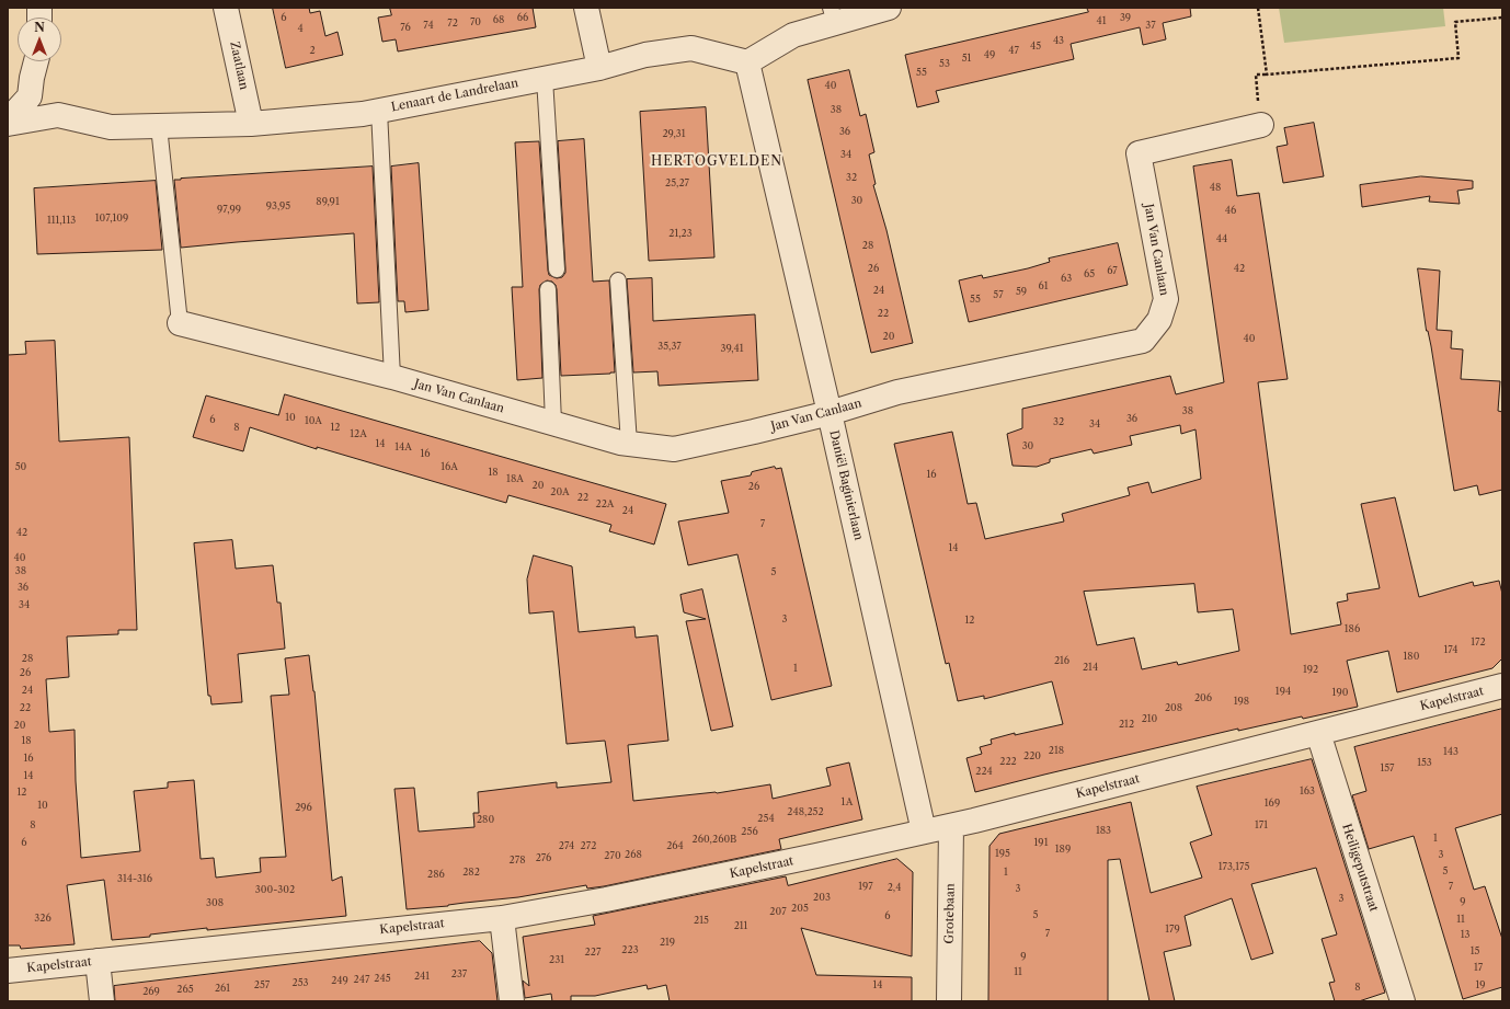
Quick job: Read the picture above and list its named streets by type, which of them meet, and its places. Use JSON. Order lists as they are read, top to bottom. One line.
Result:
{"streets":{"street":["Zaatlaan","Lenaart de Landrelaan","Jan Van Canlaan","Daniël Baginierlaan","Kapelstraat","Heiligeputstraat","Grotebaan"]},"crossings":[["Zaatlaan","Lenaart de Landrelaan"],["Lenaart de Landrelaan","Daniël Baginierlaan"],["Jan Van Canlaan","Daniël Baginierlaan"],["Daniël Baginierlaan","Kapelstraat"],["Kapelstraat","Heiligeputstraat"],["Kapelstraat","Grotebaan"]],"districts":["HERTOGVELDEN"],"house_numbers":["6","66","39","68","41","70","72","74","37","76","4","43","45","2","47","49","51","53","55","40","38","36","29,31","34","32","25,27","48","30","89,91","93,95","97,99","46","107,109","111,113","21,23","44","28","26","42","67","65","63","61","24","59","57","55","22","20","40","35,37","39,41","38","10","36","6","10A","32","34","8","12","12A","14","30","14A","16","50","16A","18","16","18A","20","26","20A","22","22A","24","7","42","14","40","38","5","36","34","3","12","186","172","174","180","28","216","214","1","192","26","24","194","190","206","198","22","208","210","212","20","18","218","143","220","16","222","153","157","224","14","163","12","1A","169","10","296","248,252","254","280","8","171","183","256","1","260,260B","6","191","274","272","264","189","195","268","3","270","276","278","173,175","5","282","1","286","314-316","197","7","2,4","3","300-302","203","3","9","308","205","207","5","6","326","11","215","211","179","7","13","219","223","15","227","9","231","17","11","237","241","245","247","249","253","257","14","19","8","261","265","269"],"north":"top"}
